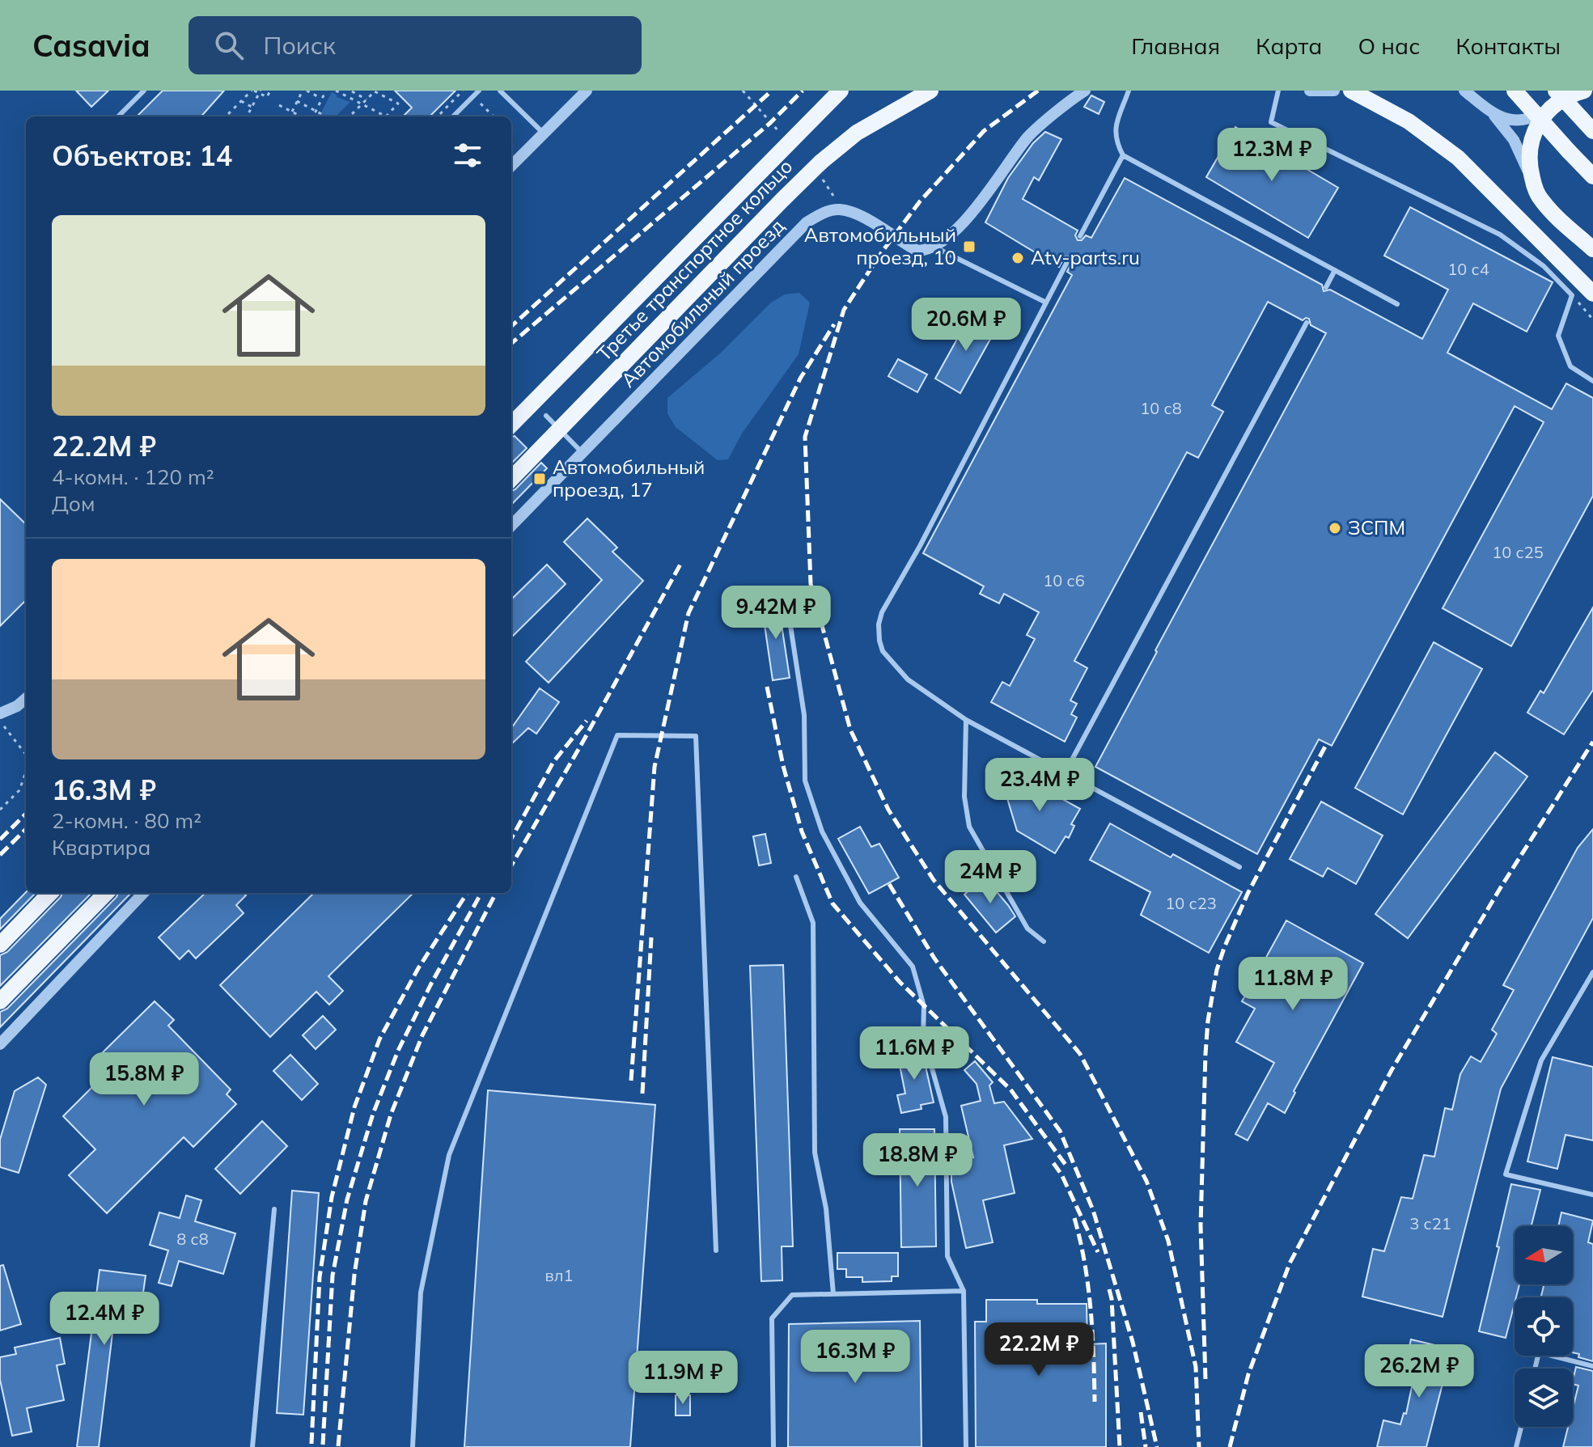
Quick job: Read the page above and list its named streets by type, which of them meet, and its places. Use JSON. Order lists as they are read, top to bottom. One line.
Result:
{"streets":{"main road":["Третье транспортное кольцо"],"street":["Автомобильный проезд"]},"places":{"transit":["Автомобильный проезд, 10","Автомобильный проезд, 17"],"other":["Atv-parts.ru","ЗСПМ"]},"house_numbers":["10 с4","10 с8","10 с25","10 с6","10 с23","3 с21","8 с8","вл1"],"north":"left","page":{"header":"Casavia","search":"Поиск","nav":["Главная","Карта","О нас","Контакты"],"heading":"Объектов: 14","price":["12.3M ₽","20.6M ₽","9.42M ₽","23.4M ₽","24M ₽","11.8M ₽","11.6M ₽","15.8M ₽","18.8M ₽","12.4M ₽","22.2M ₽","16.3M ₽","26.2M ₽","11.9M ₽"],"list":[{"name":"22.2M ₽","note":"4-комн. · 120 m² · Дом"},{"name":"16.3M ₽","note":"2-комн. · 80 m² · Квартира"}]}}
